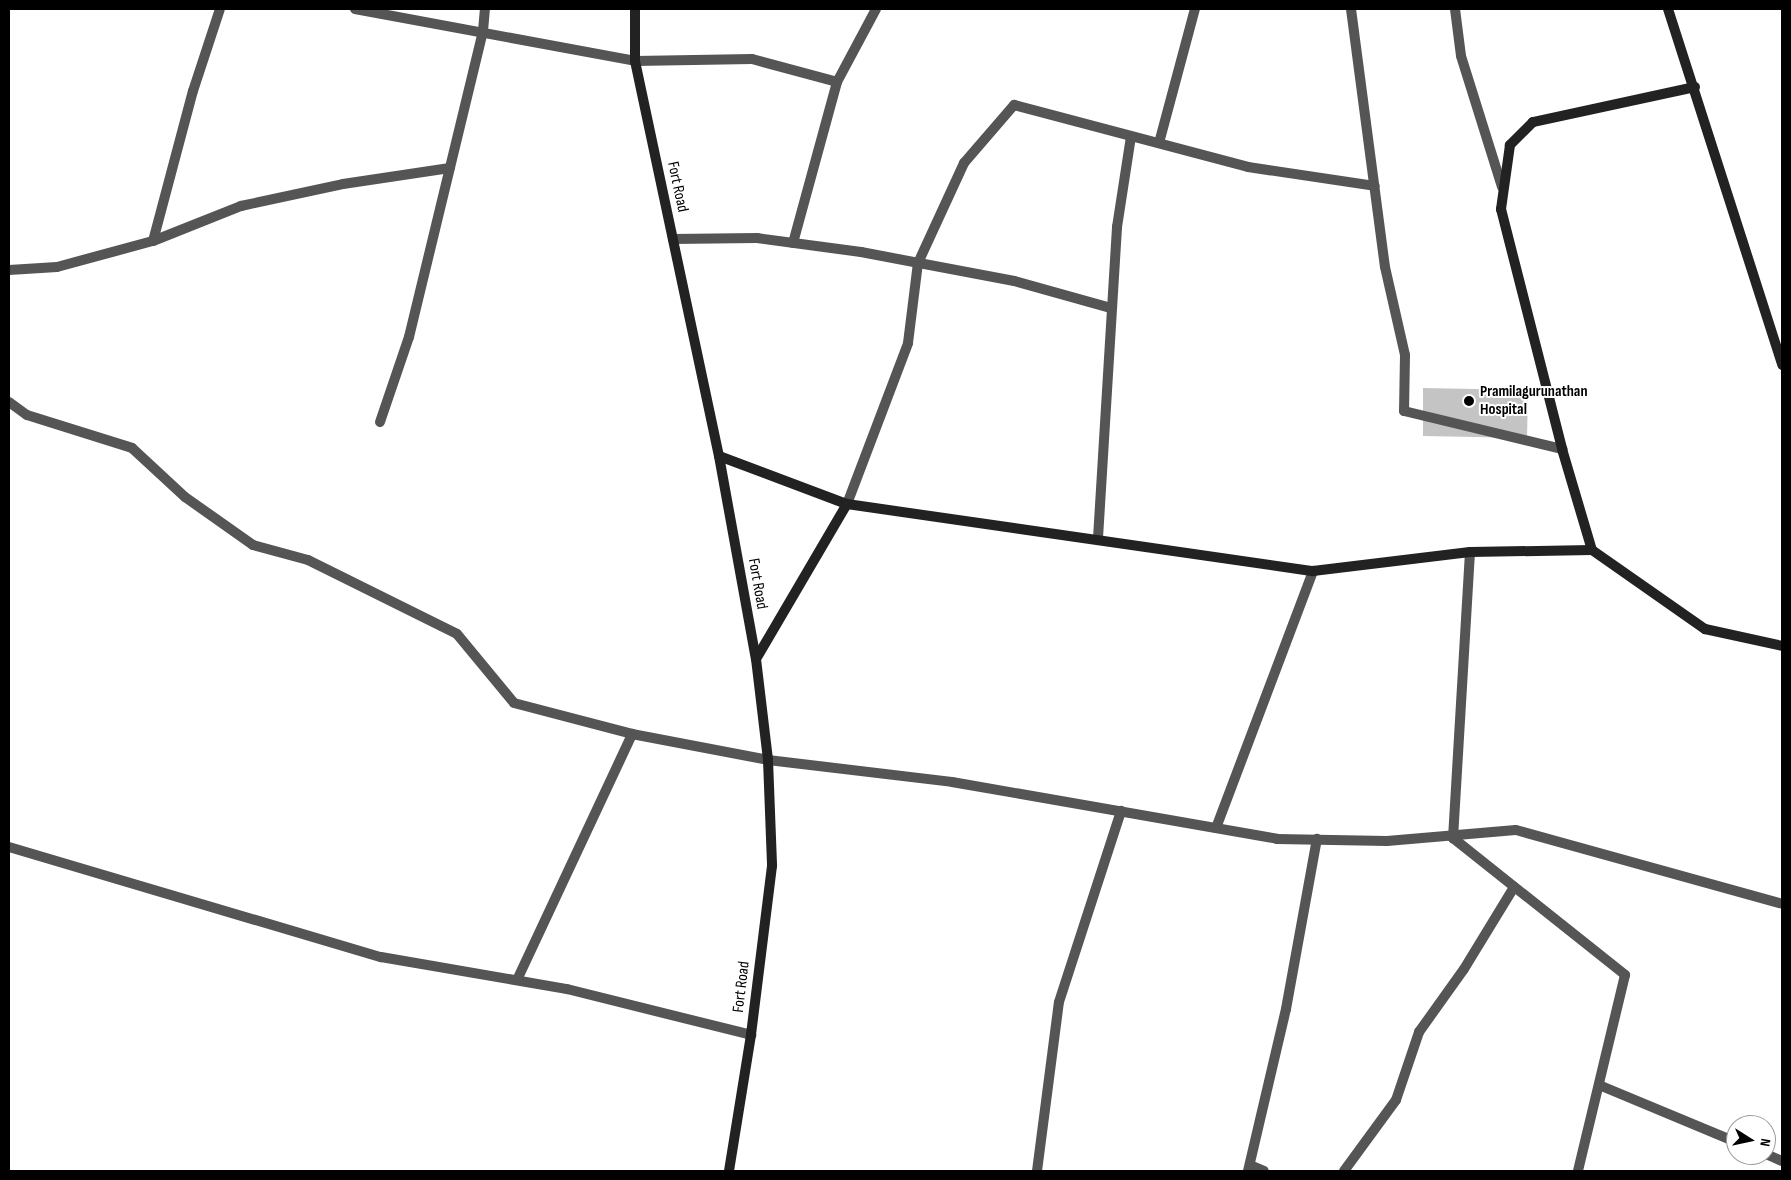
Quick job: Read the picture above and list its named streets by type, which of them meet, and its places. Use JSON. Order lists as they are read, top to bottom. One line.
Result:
{"streets":{"street":["Fort Road"]},"places":["Pramilagurunathan Hospital"],"north":"right"}
